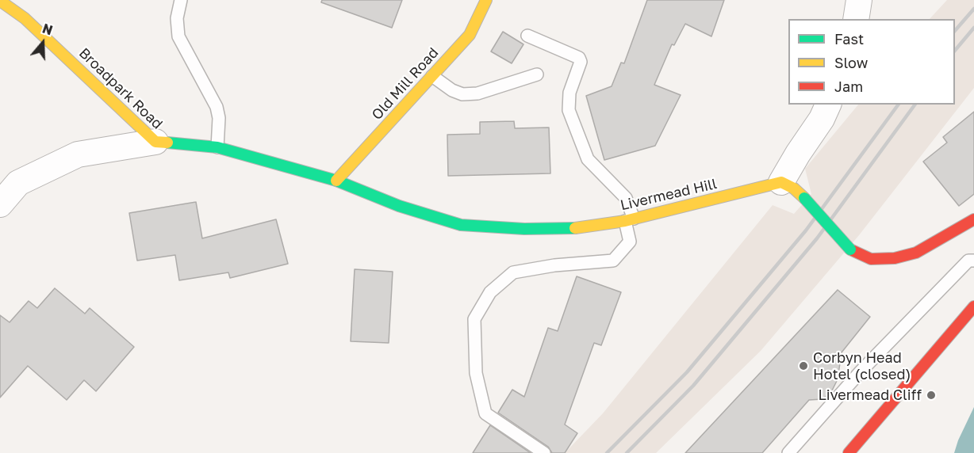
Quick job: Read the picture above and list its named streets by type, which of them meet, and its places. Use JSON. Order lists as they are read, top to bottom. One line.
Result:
{"streets":{"street":["Old Mill Road","Broadpark Road","Livermead Hill"]},"crossings":[["Old Mill Road","Livermead Hill"],["Broadpark Road","Livermead Hill"]],"places":["Corbyn Head Hotel (closed)","Livermead Cliff"],"legend":["Fast","Slow","Jam"],"north":"top"}
